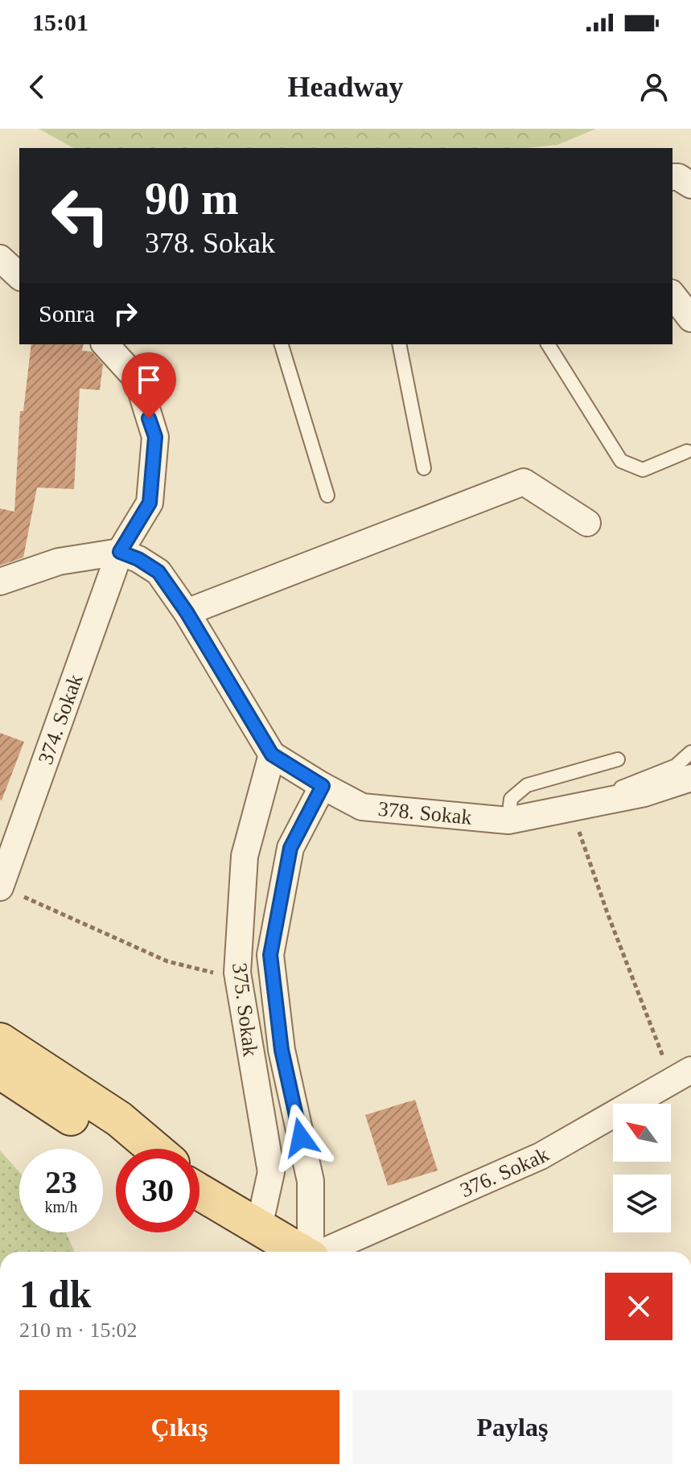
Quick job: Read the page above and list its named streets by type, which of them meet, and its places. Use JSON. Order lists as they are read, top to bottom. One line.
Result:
{"streets":{"street":["374. Sokak","378. Sokak","375. Sokak","376. Sokak"]},"crossings":[["374. Sokak","378. Sokak"],["378. Sokak","375. Sokak"]],"north":"top left","page":{"status":"15:01","header":"Headway","turn":["90 m","378. Sokak"],"then":"Sonra","speed":"23 km/h","limit":"30","heading":["1 dk","210 m · 15:02"],"buttons":["Çıkış","Paylaş"]}}
